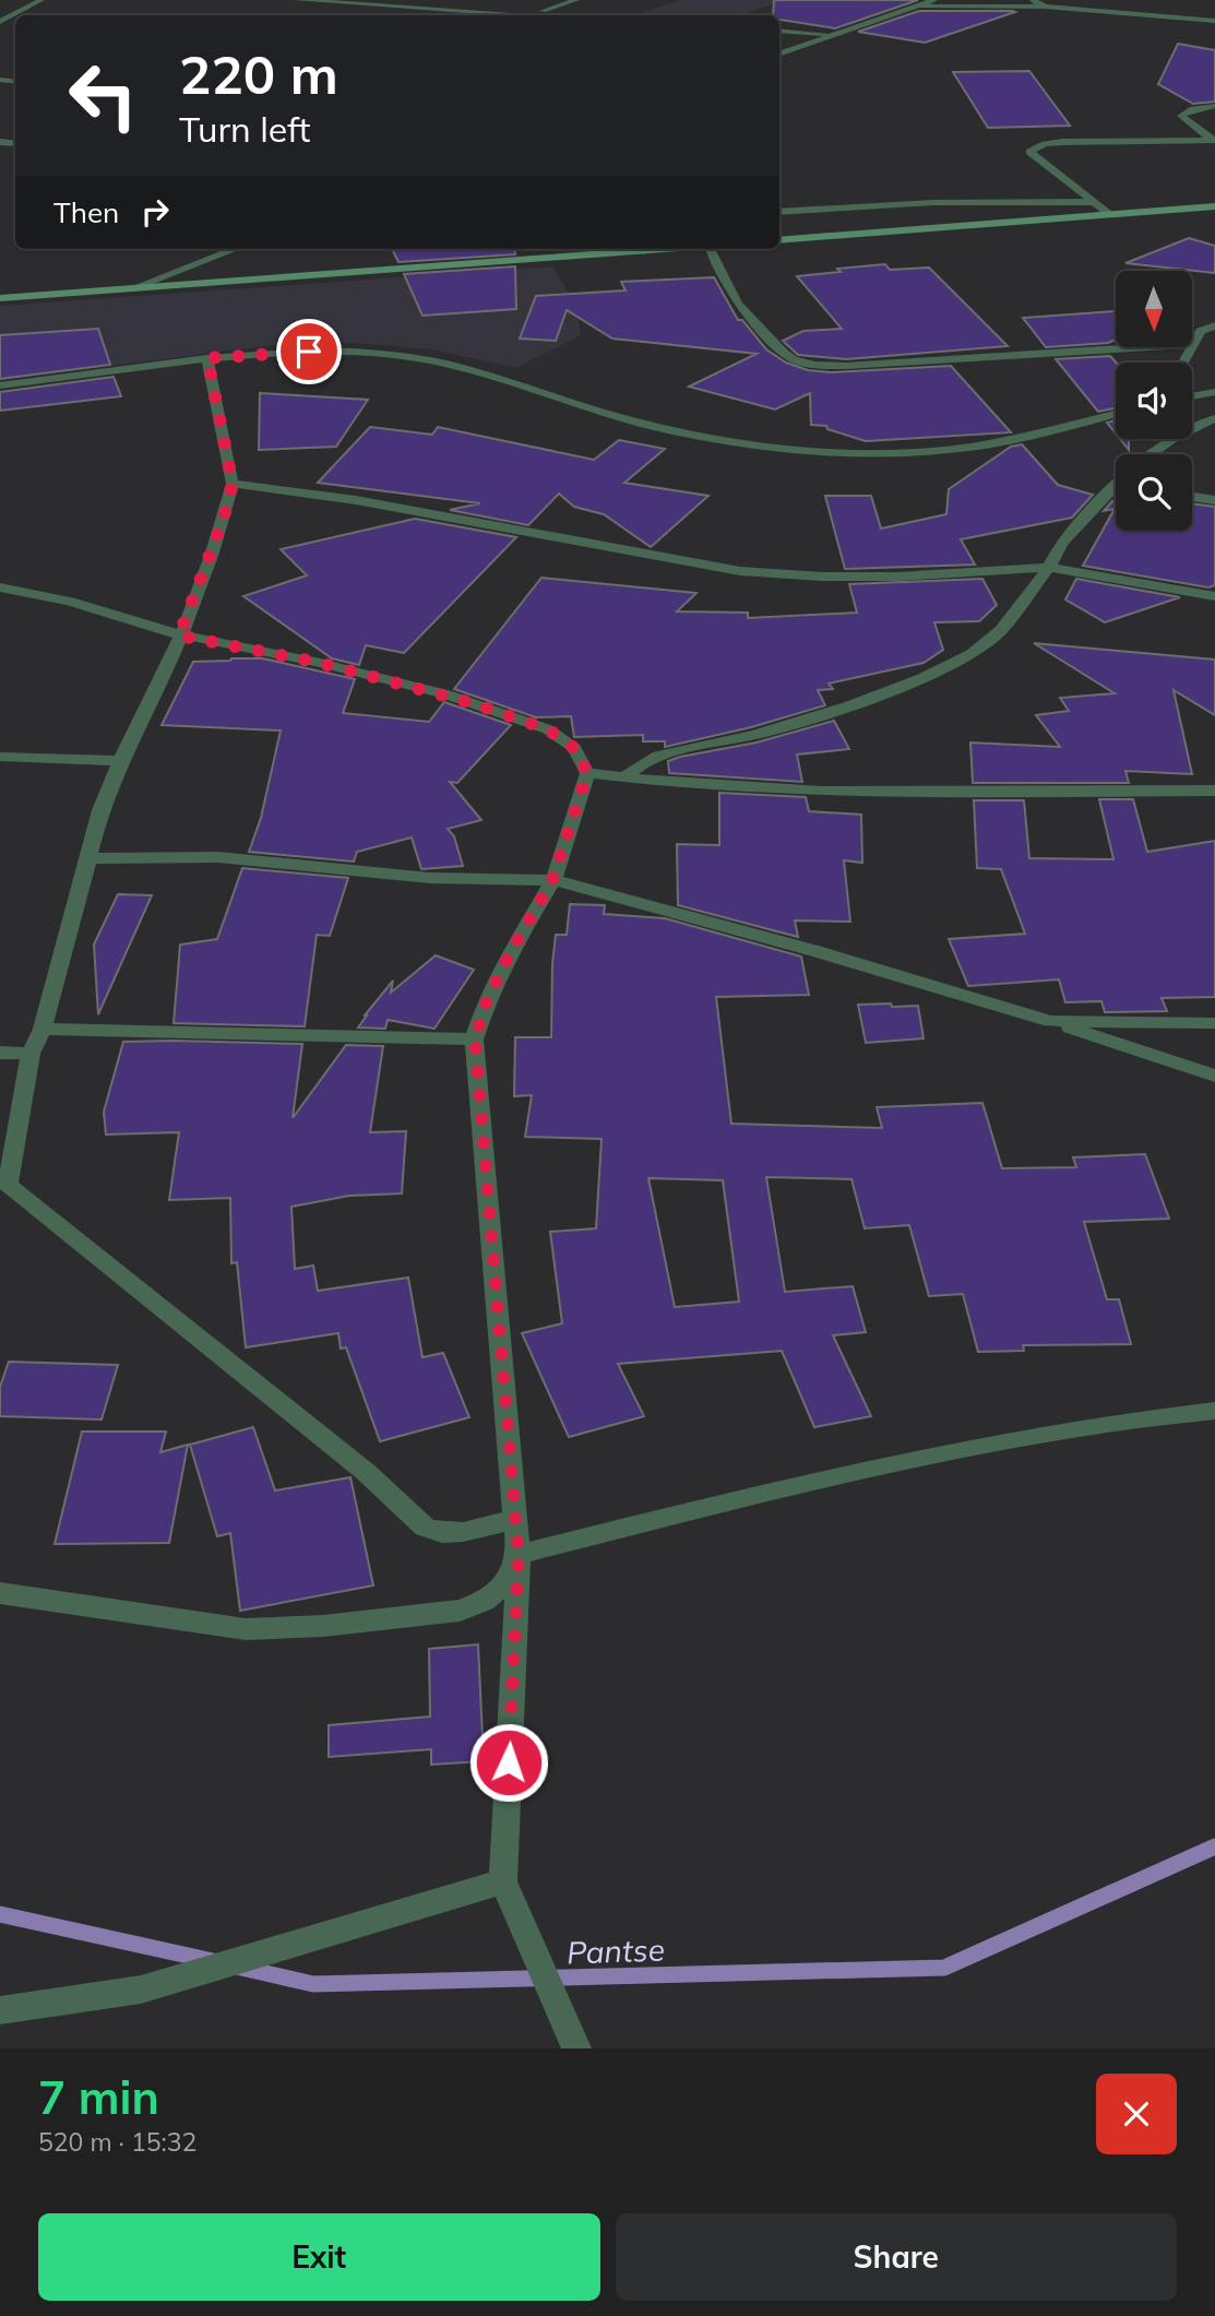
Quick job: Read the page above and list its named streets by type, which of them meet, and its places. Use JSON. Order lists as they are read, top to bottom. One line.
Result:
{"water":["Pantse"],"north":"bottom","page":{"turn":["220 m","Turn left"],"then":"Then","heading":["7 min","520 m · 15:32"],"buttons":["Exit","Share"]}}
